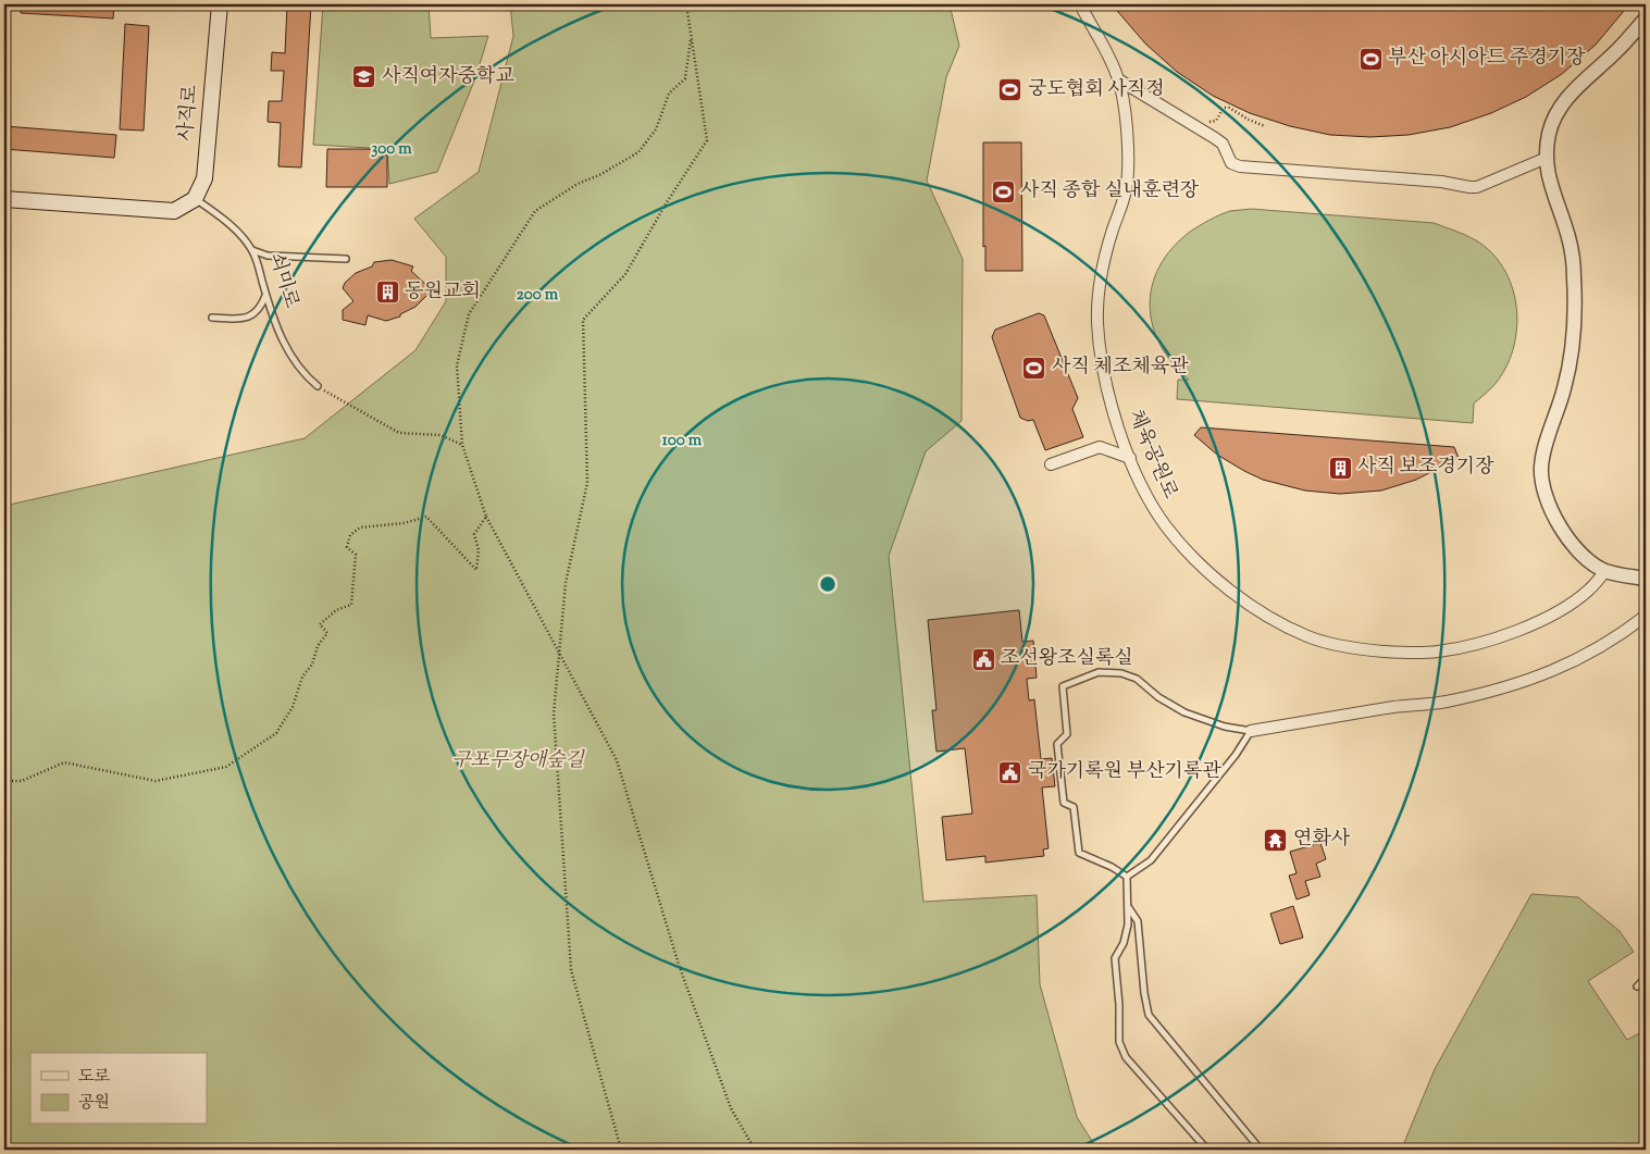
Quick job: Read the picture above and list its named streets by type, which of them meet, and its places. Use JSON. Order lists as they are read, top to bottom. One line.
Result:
{"streets":{"main road":["사직로"],"street":["체육공원로"],"lane":["쇠미로"]},"crossings":[["사직로","쇠미로"]],"parks":["구포무장애숲길"],"places":{"sports":["부산 아시아드 주경기장","궁도협회 사직정","사직 종합 실내훈련장","사직 체조체육관"],"school or university":["사직여자중학교"],"building":["동원교회","사직 보조경기장"],"public building":["조선왕조실록실","국가기록원 부산기록관"],"temple":["연화사"]},"legend":["도로","공원"],"rings":["300 m","200 m","100 m"]}
